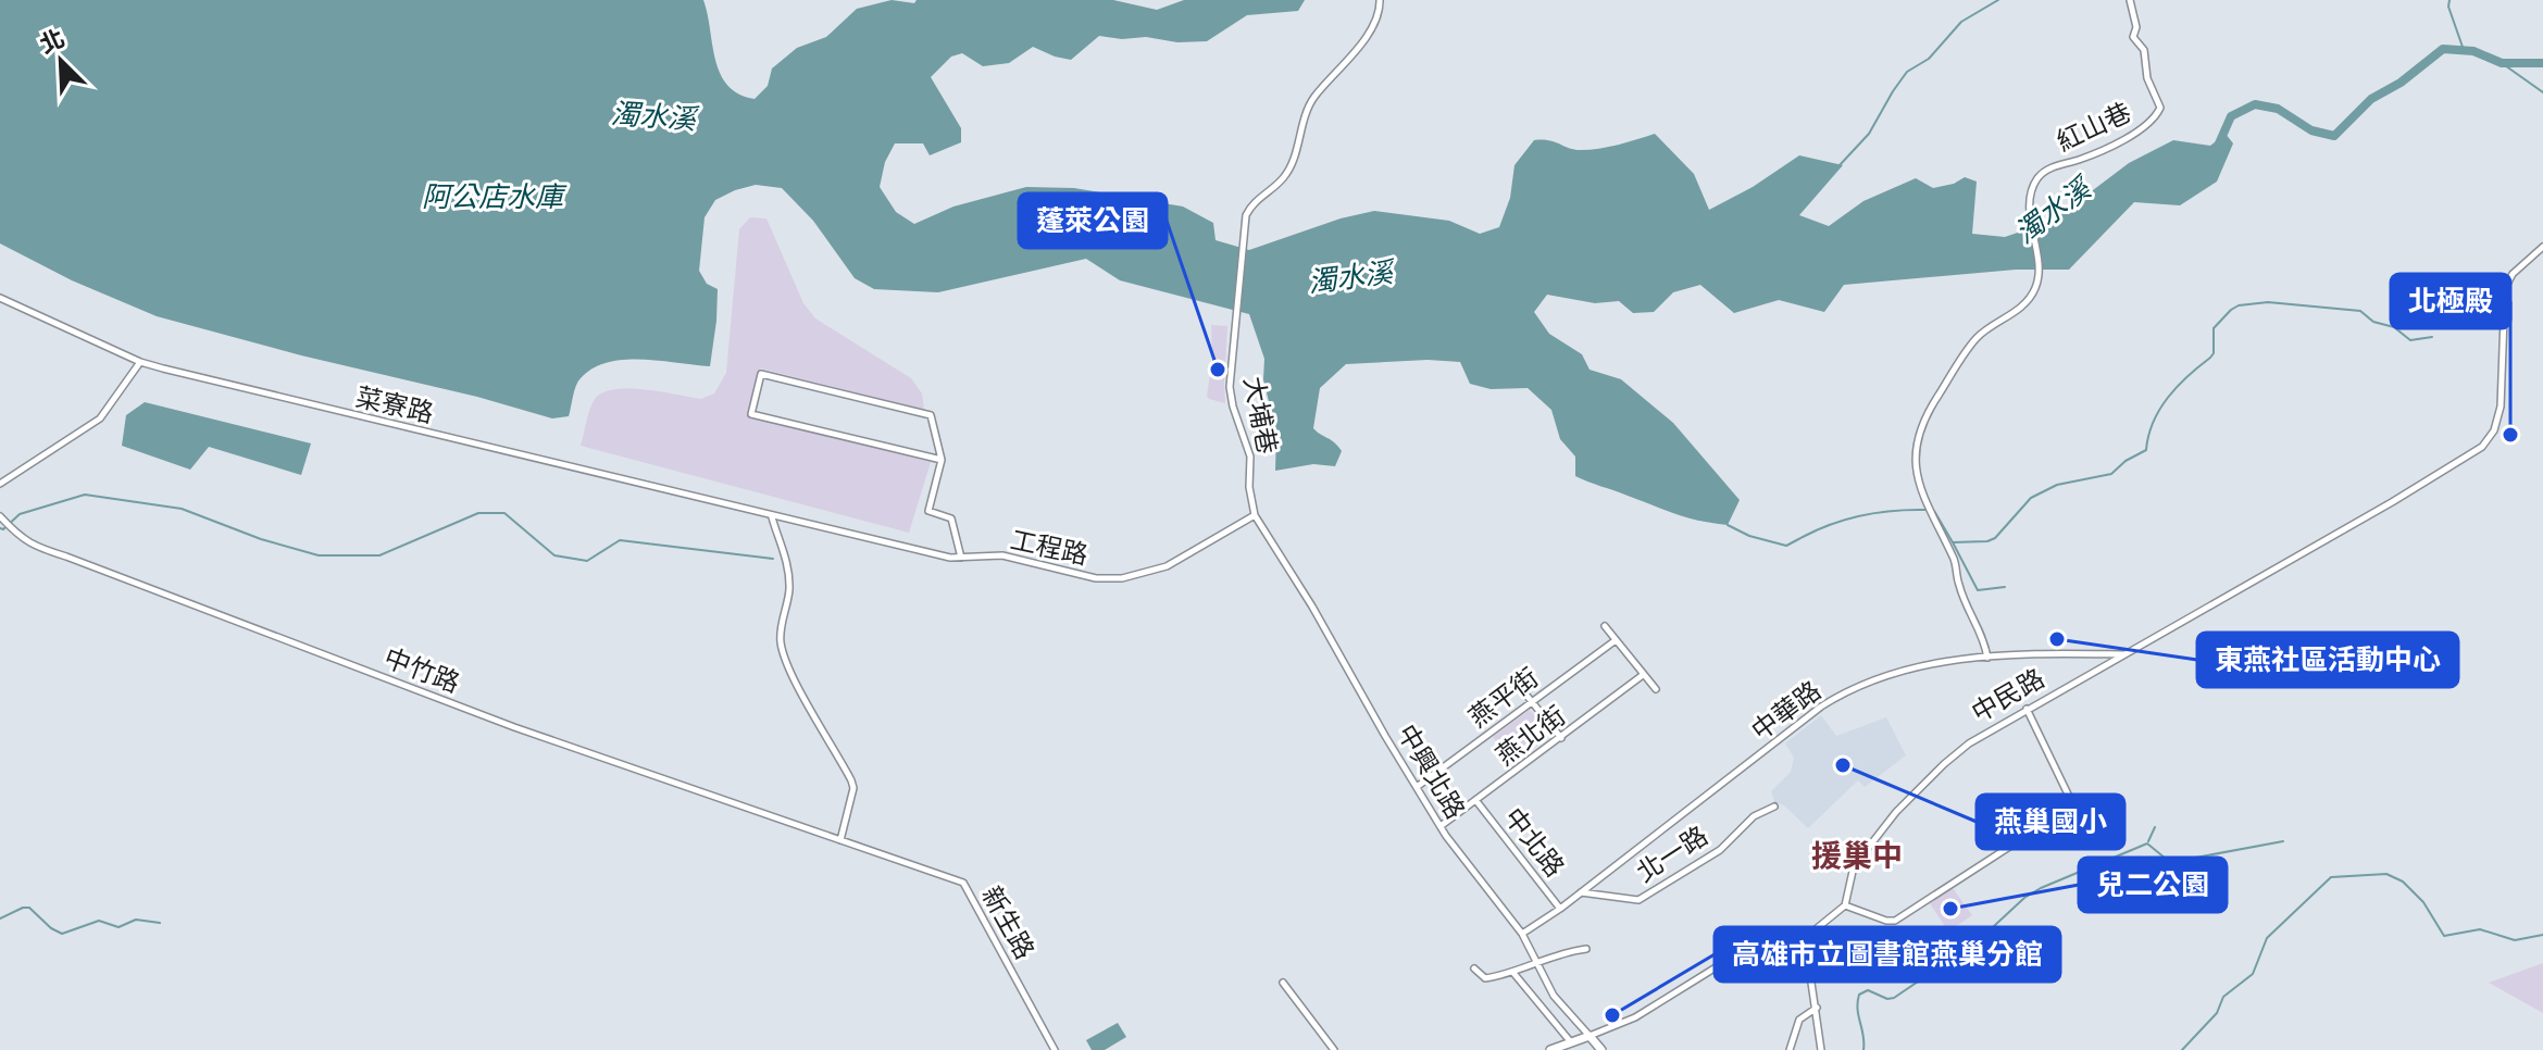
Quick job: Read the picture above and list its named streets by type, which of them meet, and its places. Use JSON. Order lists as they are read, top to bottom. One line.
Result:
{"streets":{"street":["紅山巷","菜寮路","大埔巷","工程路","中竹路","中民路","燕平街","中華路","燕北街","中興北路","中北路","北一路","新生路"]},"crossings":[["紅山巷","中華路"],["菜寮路","工程路"],["大埔巷","工程路"],["大埔巷","中興北路"],["工程路","中興北路"],["中竹路","新生路"],["中民路","中華路"],["燕平街","中興北路"],["中華路","中興北路"],["中華路","中北路"],["中華路","北一路"],["燕北街","中興北路"],["燕北街","中北路"]],"districts":["援巢中"],"water":["濁水溪","阿公店水庫"],"places":["蓬萊公園","北極殿","東燕社區活動中心","燕巢國小","兒二公園","高雄市立圖書館燕巢分館"],"north":"top left"}
